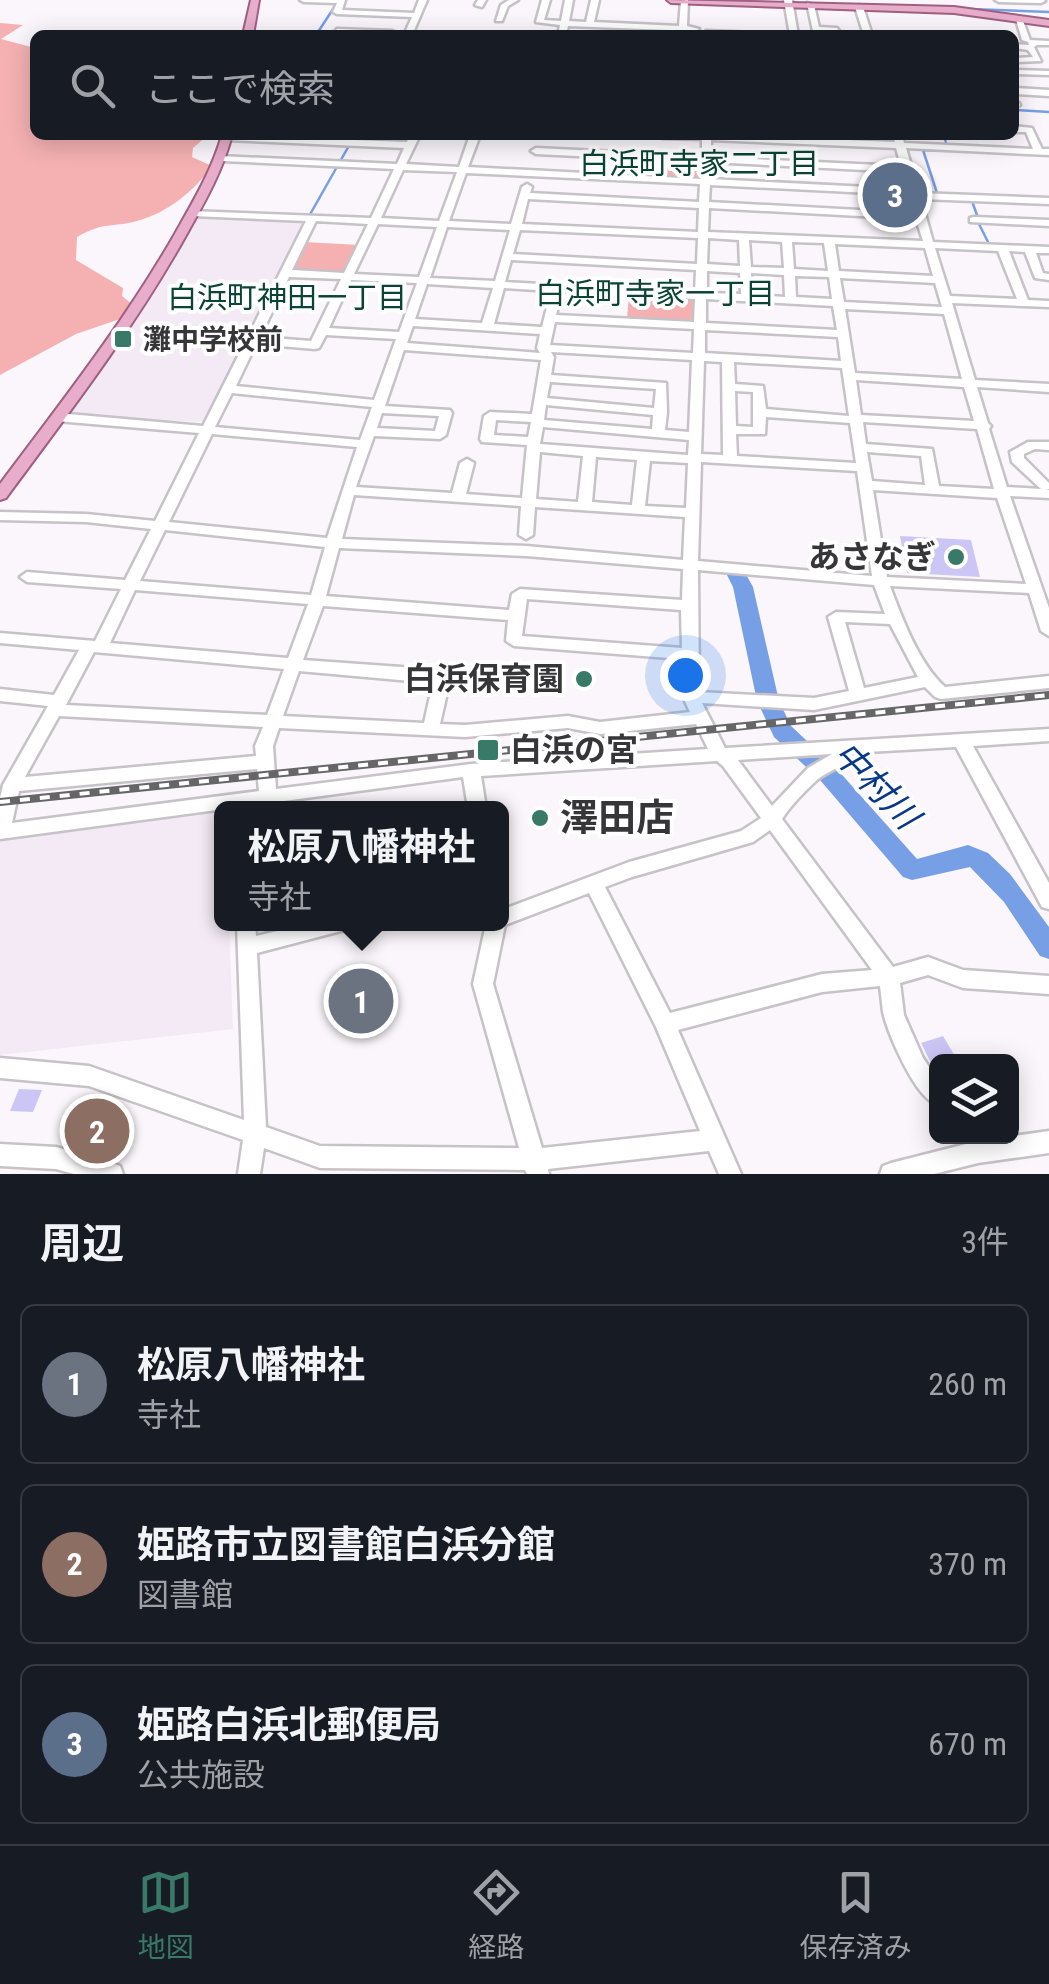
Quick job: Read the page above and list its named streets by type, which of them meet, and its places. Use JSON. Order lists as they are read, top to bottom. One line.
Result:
{"districts":["白浜町寺家二丁目","白浜町寺家一丁目","白浜町神田一丁目"],"water":["中村川"],"places":{"transit":["灘中学校前","白浜の宮"],"other":["あさなぎ","白浜保育園","澤田店"]},"page":{"search":"ここで検索","pins":["3","1","2"],"popup":["松原八幡神社","寺社"],"heading":["周辺","3件"],"list":[{"mark":"1","name":"松原八幡神社","note":"寺社","value":"260 m"},{"mark":"2","name":"姫路市立図書館白浜分館","note":"図書館","value":"370 m"},{"mark":"3","name":"姫路白浜北郵便局","note":"公共施設","value":"670 m"}],"nav":["地図","経路","保存済み"]}}
